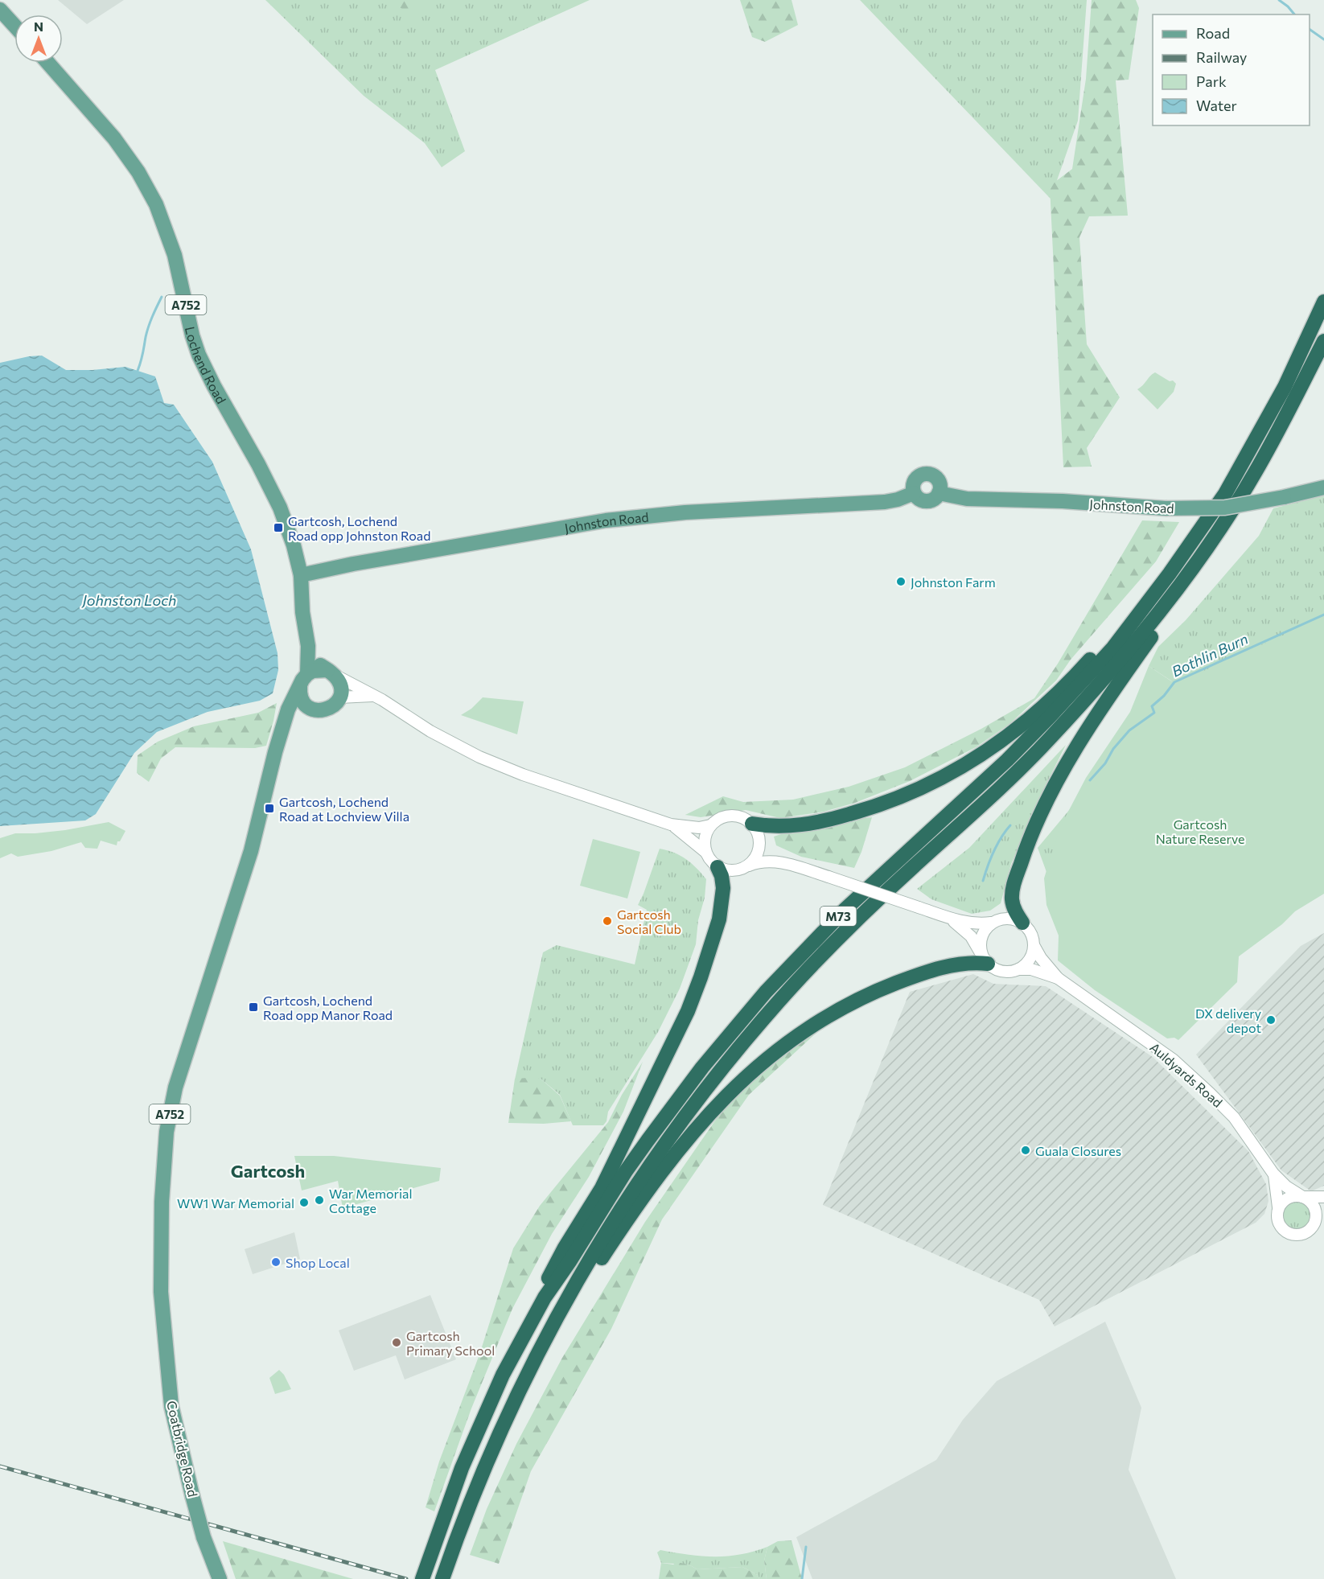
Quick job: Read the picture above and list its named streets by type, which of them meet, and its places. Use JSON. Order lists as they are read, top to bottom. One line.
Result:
{"streets":{"highway":["M73"],"main road":["A752","Lochend Road","Johnston Road","Coatbridge Road"],"street":["Auldyards Road"]},"crossings":[["A752","Lochend Road"],["A752","Coatbridge Road"],["Lochend Road","Johnston Road"]],"districts":["Gartcosh"],"water":["Johnston Loch","Bothlin Burn"],"parks":["Gartcosh Nature Reserve"],"places":{"transit":["Gartcosh, Lochend Road opp Johnston Road","Gartcosh, Lochend Road at Lochview Villa","Gartcosh, Lochend Road opp Manor Road"],"other":["Johnston Farm","Gartcosh Social Club","DX delivery depot","Guala Closures","War Memorial Cottage","WW1 War Memorial","Shop Local","Gartcosh Primary School"]},"legend":["Road","Railway","Park","Water"],"north":"top"}
